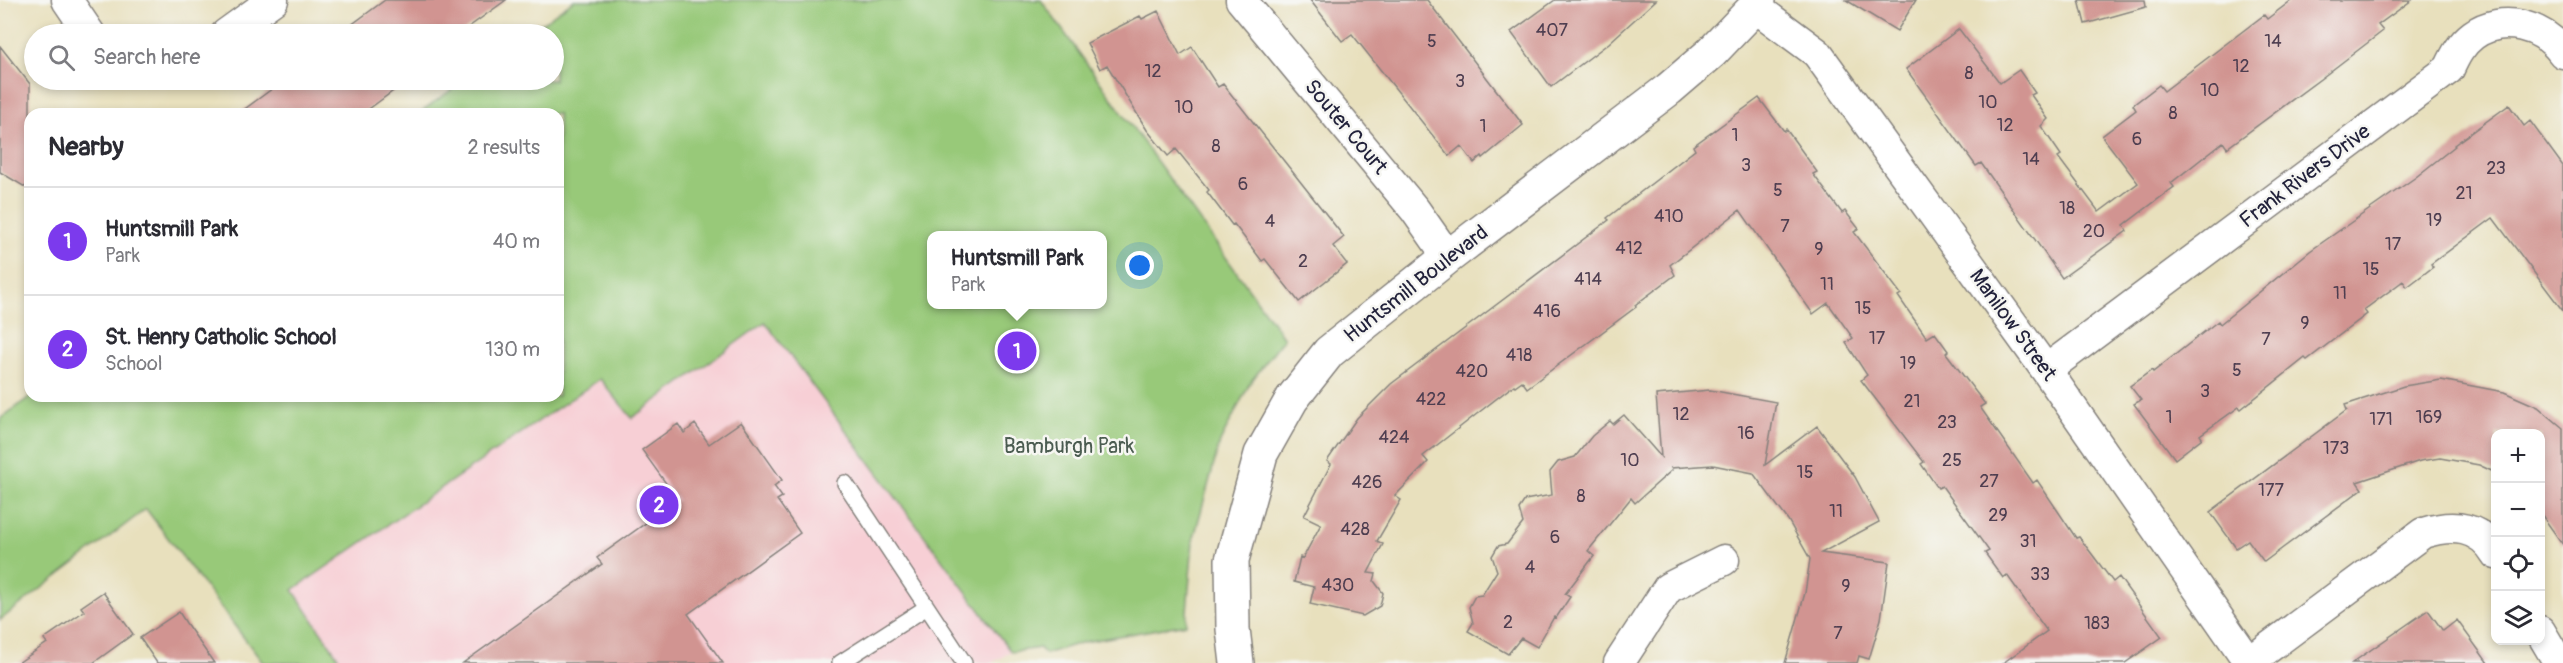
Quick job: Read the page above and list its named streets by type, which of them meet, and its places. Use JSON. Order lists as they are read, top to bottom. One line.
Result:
{"streets":{"street":["Souter Court","Frank Rivers Drive","Huntsmill Boulevard","Manilow Street"]},"crossings":[["Souter Court","Huntsmill Boulevard"],["Frank Rivers Drive","Manilow Street"],["Huntsmill Boulevard","Manilow Street"]],"parks":["Bamburgh Park"],"house_numbers":["407","5","14","12","12","8","3","10","10","10","8","12","1","1","6","8","14","3","23","6","5","21","18","410","19","4","7","20","17","412","9","2","15","414","11","11","15","416","9","17","7","418","19","5","420","3","422","21","12","1","169","171","23","16","424","173","10","25","15","27","426","177","8","11","29","428","6","31","4","33","430","9","2","183","7"],"page":{"search":"Search here","heading":["Nearby","2 results"],"list":[{"mark":"1","name":"Huntsmill Park","note":"Park","value":"40 m"},{"mark":"2","name":"St. Henry Catholic School","note":"School","value":"130 m"}],"popup":["Huntsmill Park","Park"],"pins":["1","2"],"map_buttons":["+","−"]}}
